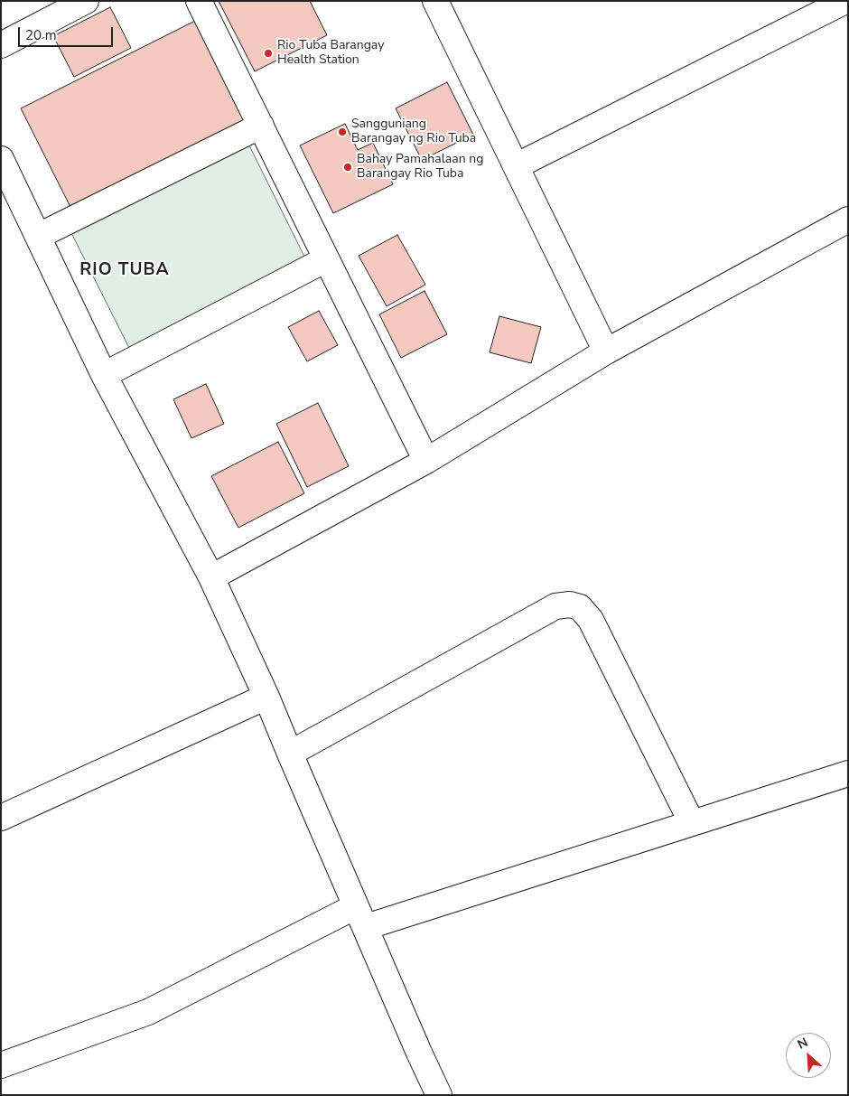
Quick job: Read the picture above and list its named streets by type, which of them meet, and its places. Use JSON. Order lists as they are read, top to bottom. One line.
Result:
{"districts":["RIO TUBA"],"places":["Rio Tuba Barangay Health Station","Sangguniang Barangay ng Rio Tuba","Bahay Pamahalaan ng Barangay Rio Tuba"],"scale_bar":"20 m","north":"top left"}
